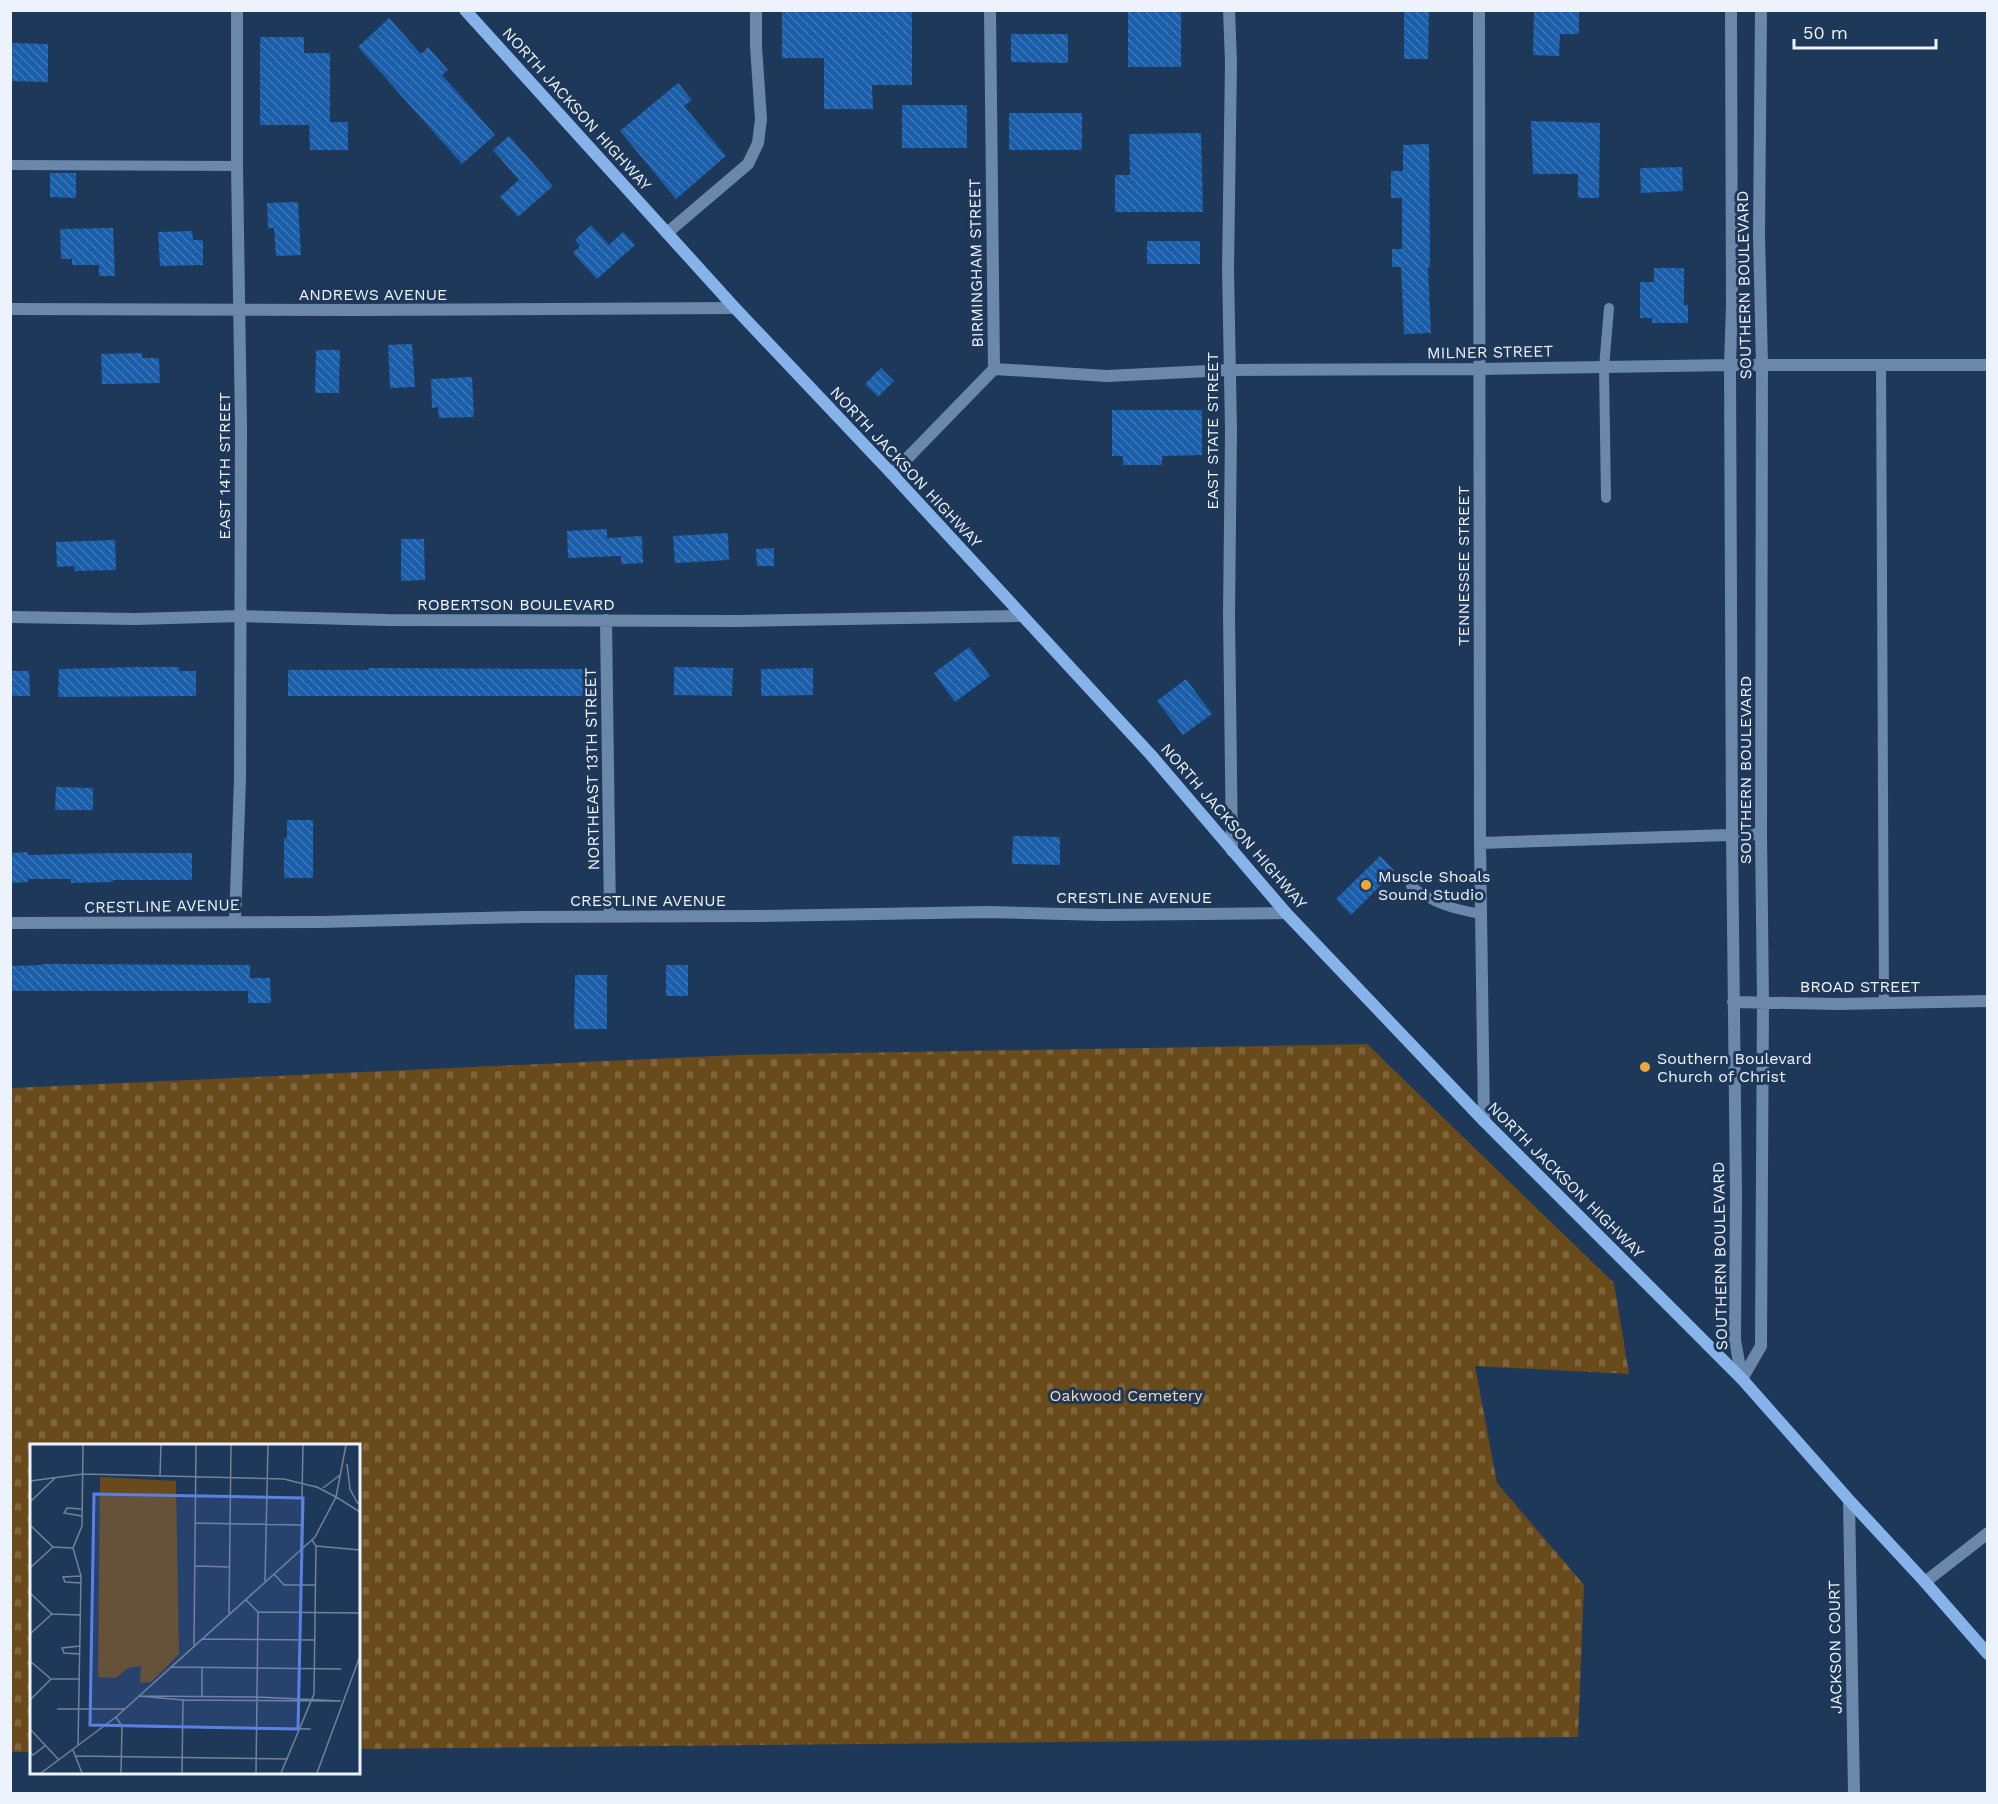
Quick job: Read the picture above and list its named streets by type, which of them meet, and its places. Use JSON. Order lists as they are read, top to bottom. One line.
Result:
{"streets":{"main road":["NORTH JACKSON HIGHWAY"],"street":["BIRMINGHAM STREET","SOUTHERN BOULEVARD","ANDREWS AVENUE","MILNER STREET","EAST STATE STREET","EAST 14TH STREET","TENNESSEE STREET","ROBERTSON BOULEVARD","NORTHEAST 13TH STREET","CRESTLINE AVENUE","BROAD STREET","JACKSON COURT"]},"crossings":[["NORTH JACKSON HIGHWAY","BIRMINGHAM STREET"],["NORTH JACKSON HIGHWAY","SOUTHERN BOULEVARD"],["NORTH JACKSON HIGHWAY","ANDREWS AVENUE"],["NORTH JACKSON HIGHWAY","EAST STATE STREET"],["NORTH JACKSON HIGHWAY","TENNESSEE STREET"],["NORTH JACKSON HIGHWAY","ROBERTSON BOULEVARD"],["NORTH JACKSON HIGHWAY","CRESTLINE AVENUE"],["NORTH JACKSON HIGHWAY","JACKSON COURT"],["BIRMINGHAM STREET","MILNER STREET"],["SOUTHERN BOULEVARD","MILNER STREET"],["SOUTHERN BOULEVARD","BROAD STREET"],["ANDREWS AVENUE","EAST 14TH STREET"],["MILNER STREET","EAST STATE STREET"],["MILNER STREET","TENNESSEE STREET"],["EAST 14TH STREET","ROBERTSON BOULEVARD"],["EAST 14TH STREET","CRESTLINE AVENUE"],["ROBERTSON BOULEVARD","NORTHEAST 13TH STREET"],["NORTHEAST 13TH STREET","CRESTLINE AVENUE"]],"parks":["Oakwood Cemetery"],"places":["Muscle Shoals Sound Studio","Southern Boulevard Church of Christ"],"scale_bar":"50 m"}
